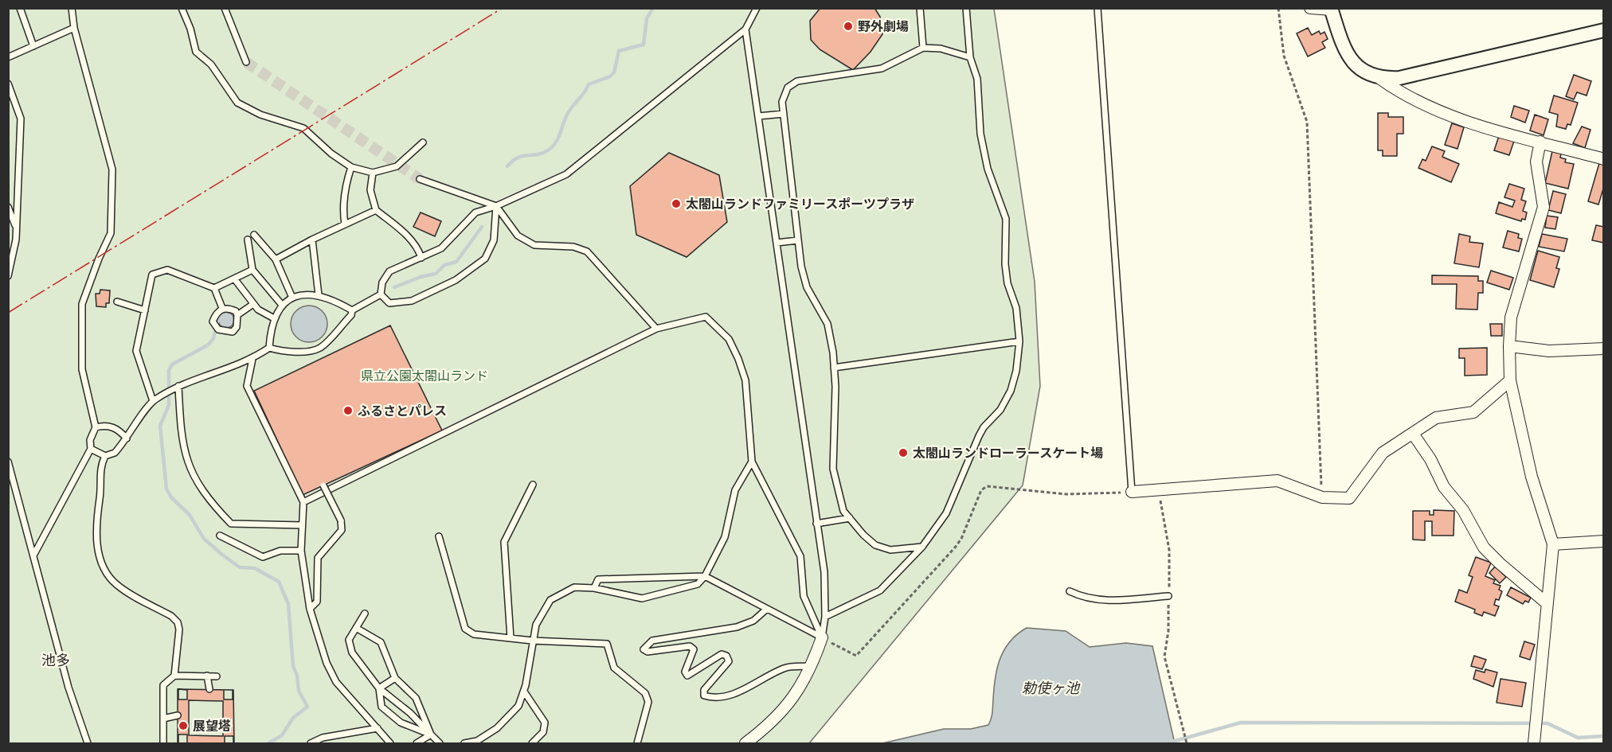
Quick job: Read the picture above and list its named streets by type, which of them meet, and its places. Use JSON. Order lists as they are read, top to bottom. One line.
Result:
{"districts":["池多"],"water":["勅使ヶ池"],"parks":["県立公園太閤山ランド"],"places":["野外劇場","太閤山ランドファミリースポーツプラザ","ふるさとパレス","太閤山ランドローラースケート場","展望塔"]}
